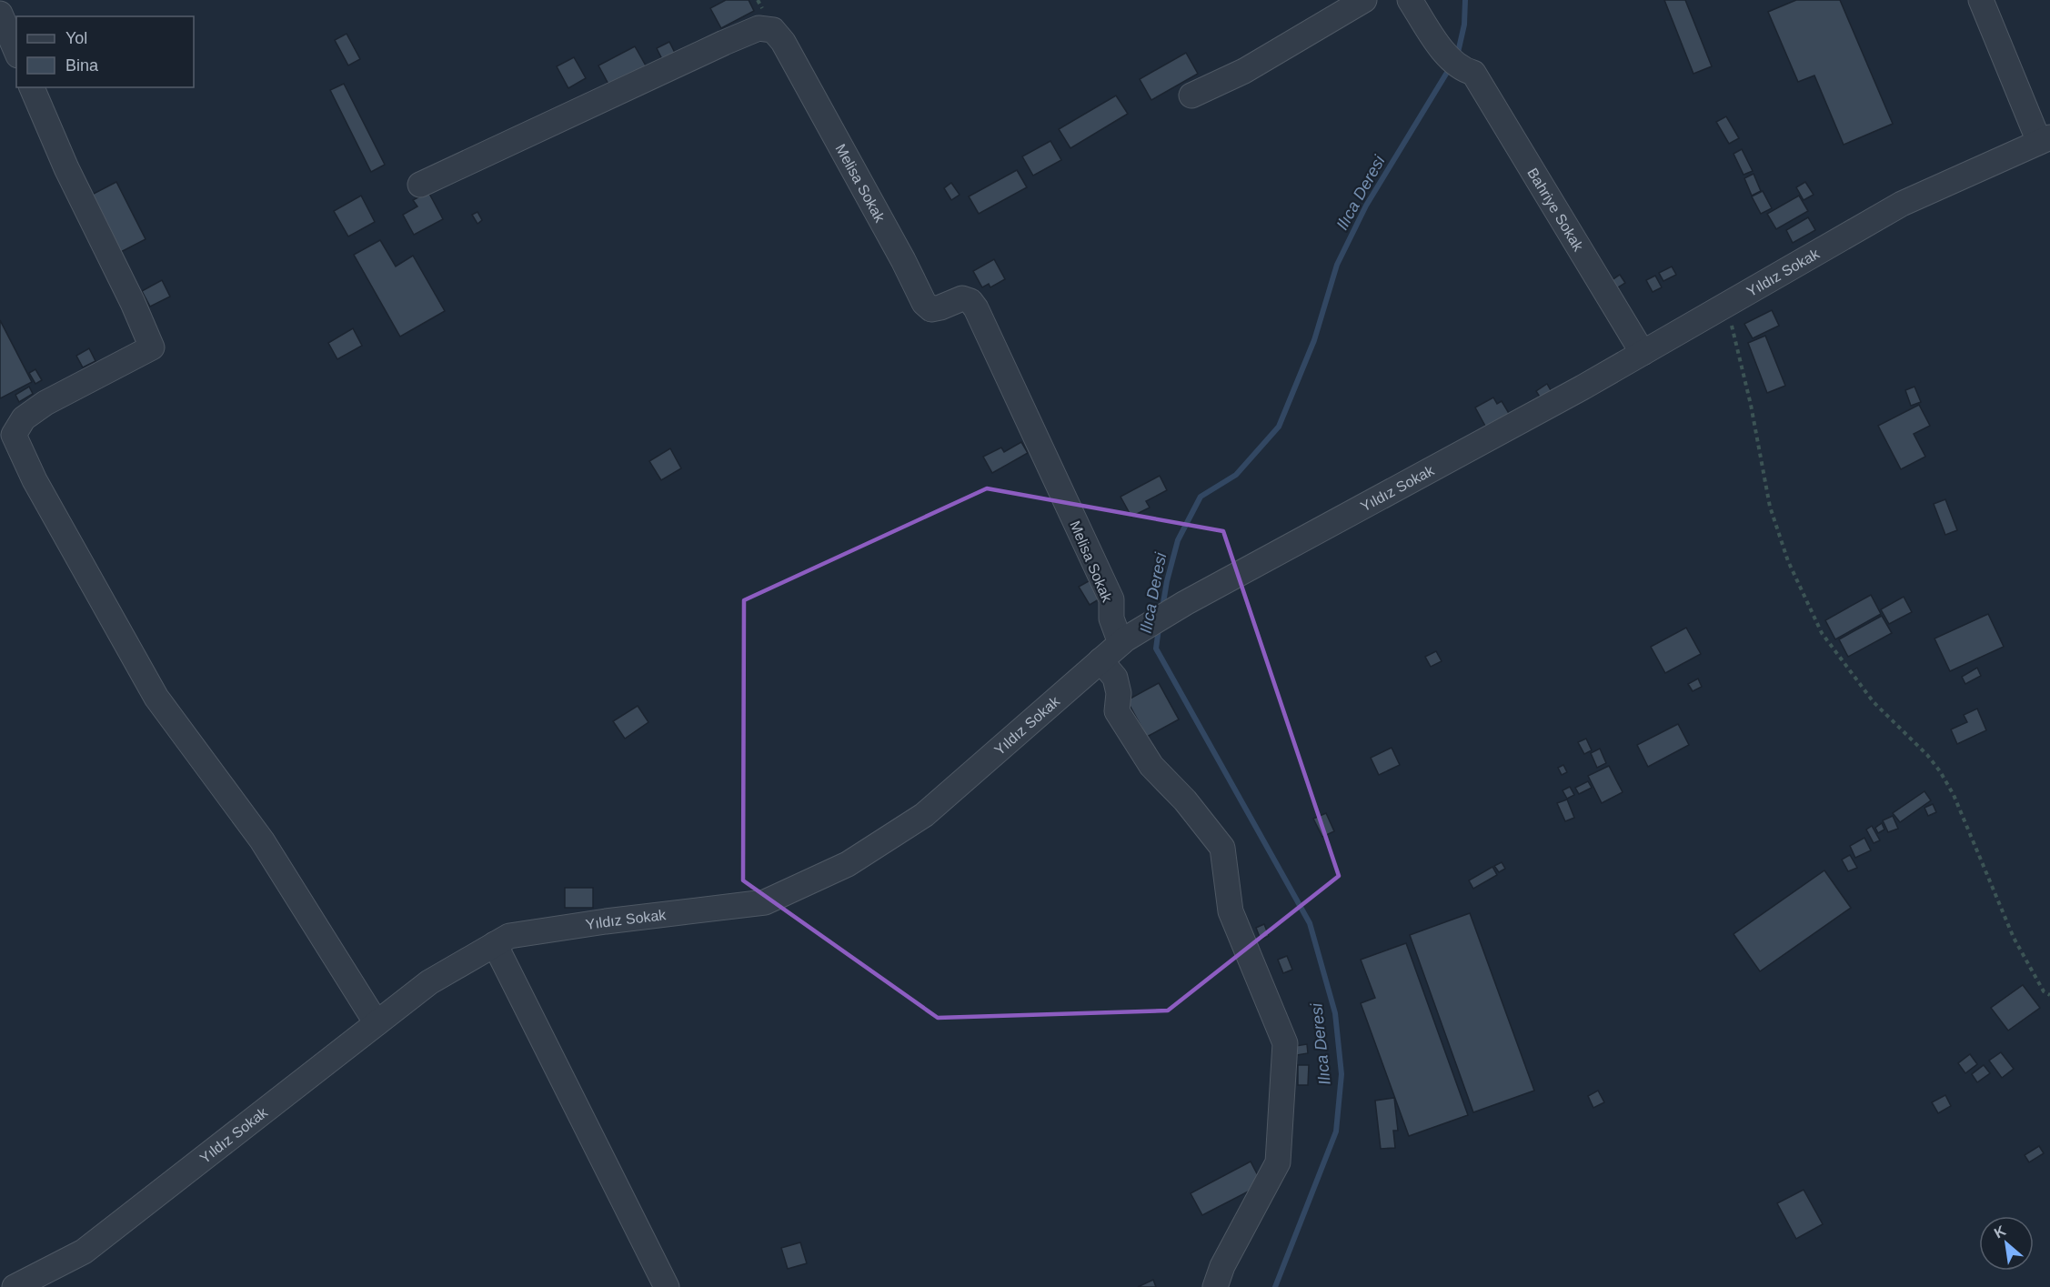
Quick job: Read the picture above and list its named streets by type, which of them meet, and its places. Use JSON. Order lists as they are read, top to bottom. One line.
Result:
{"streets":{"street":["Melisa Sokak","Bahriye Sokak","Yıldız Sokak"]},"crossings":[["Melisa Sokak","Yıldız Sokak"],["Bahriye Sokak","Yıldız Sokak"]],"water":["Ilıca Deresi"],"legend":["Yol","Bina"],"north":"top left"}
